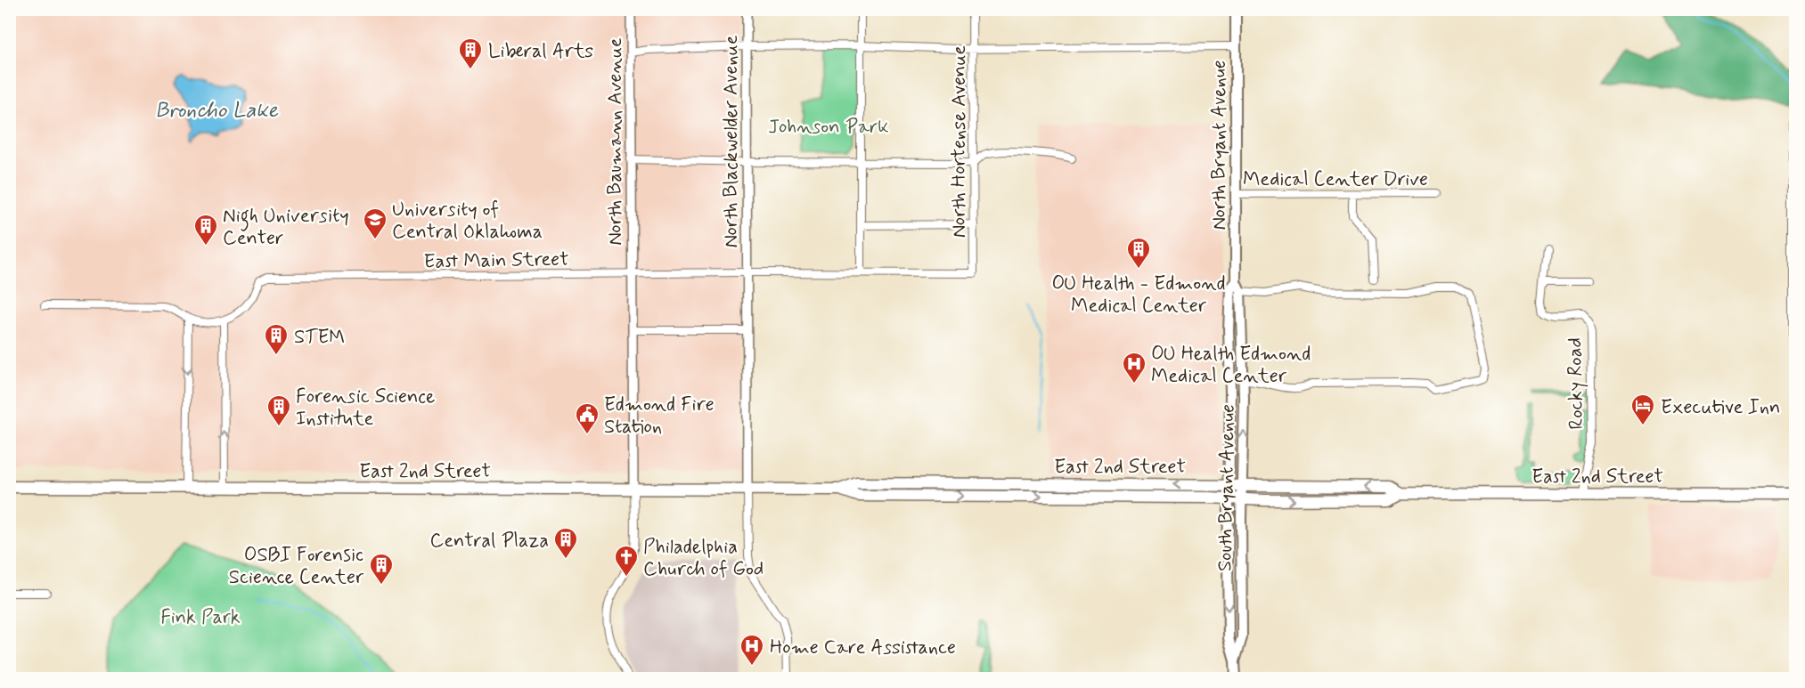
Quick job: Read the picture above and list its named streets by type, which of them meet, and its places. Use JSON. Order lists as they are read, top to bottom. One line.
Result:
{"streets":{"main road":["North Bryant Avenue","East 2nd Street","South Bryant Avenue"],"street":["North Baumann Avenue","North Blackwelder Avenue","North Hortense Avenue","Medical Center Drive","East Main Street","Rocky Road"]},"crossings":[["North Baumann Avenue","East Main Street"],["North Baumann Avenue","East 2nd Street"],["North Blackwelder Avenue","East Main Street"],["North Blackwelder Avenue","East 2nd Street"],["North Hortense Avenue","East Main Street"],["North Bryant Avenue","Medical Center Drive"],["North Bryant Avenue","South Bryant Avenue"],["Rocky Road","East 2nd Street"],["East 2nd Street","South Bryant Avenue"]],"water":["Broncho Lake"],"parks":["Johnson Park","Fink Park"],"places":{"building":["Liberal Arts","Nigh University Center","OU Health - Edmond Medical Center","STEM","Forensic Science Institute","Central Plaza","OSBI Forensic Science Center"],"school or university":["University of Central Oklahoma"],"hospital":["OU Health Edmond Medical Center","Home Care Assistance"],"hotel":["Executive Inn"],"public building":["Edmond Fire Station"],"church":["Philadelphia Church of God"]}}
